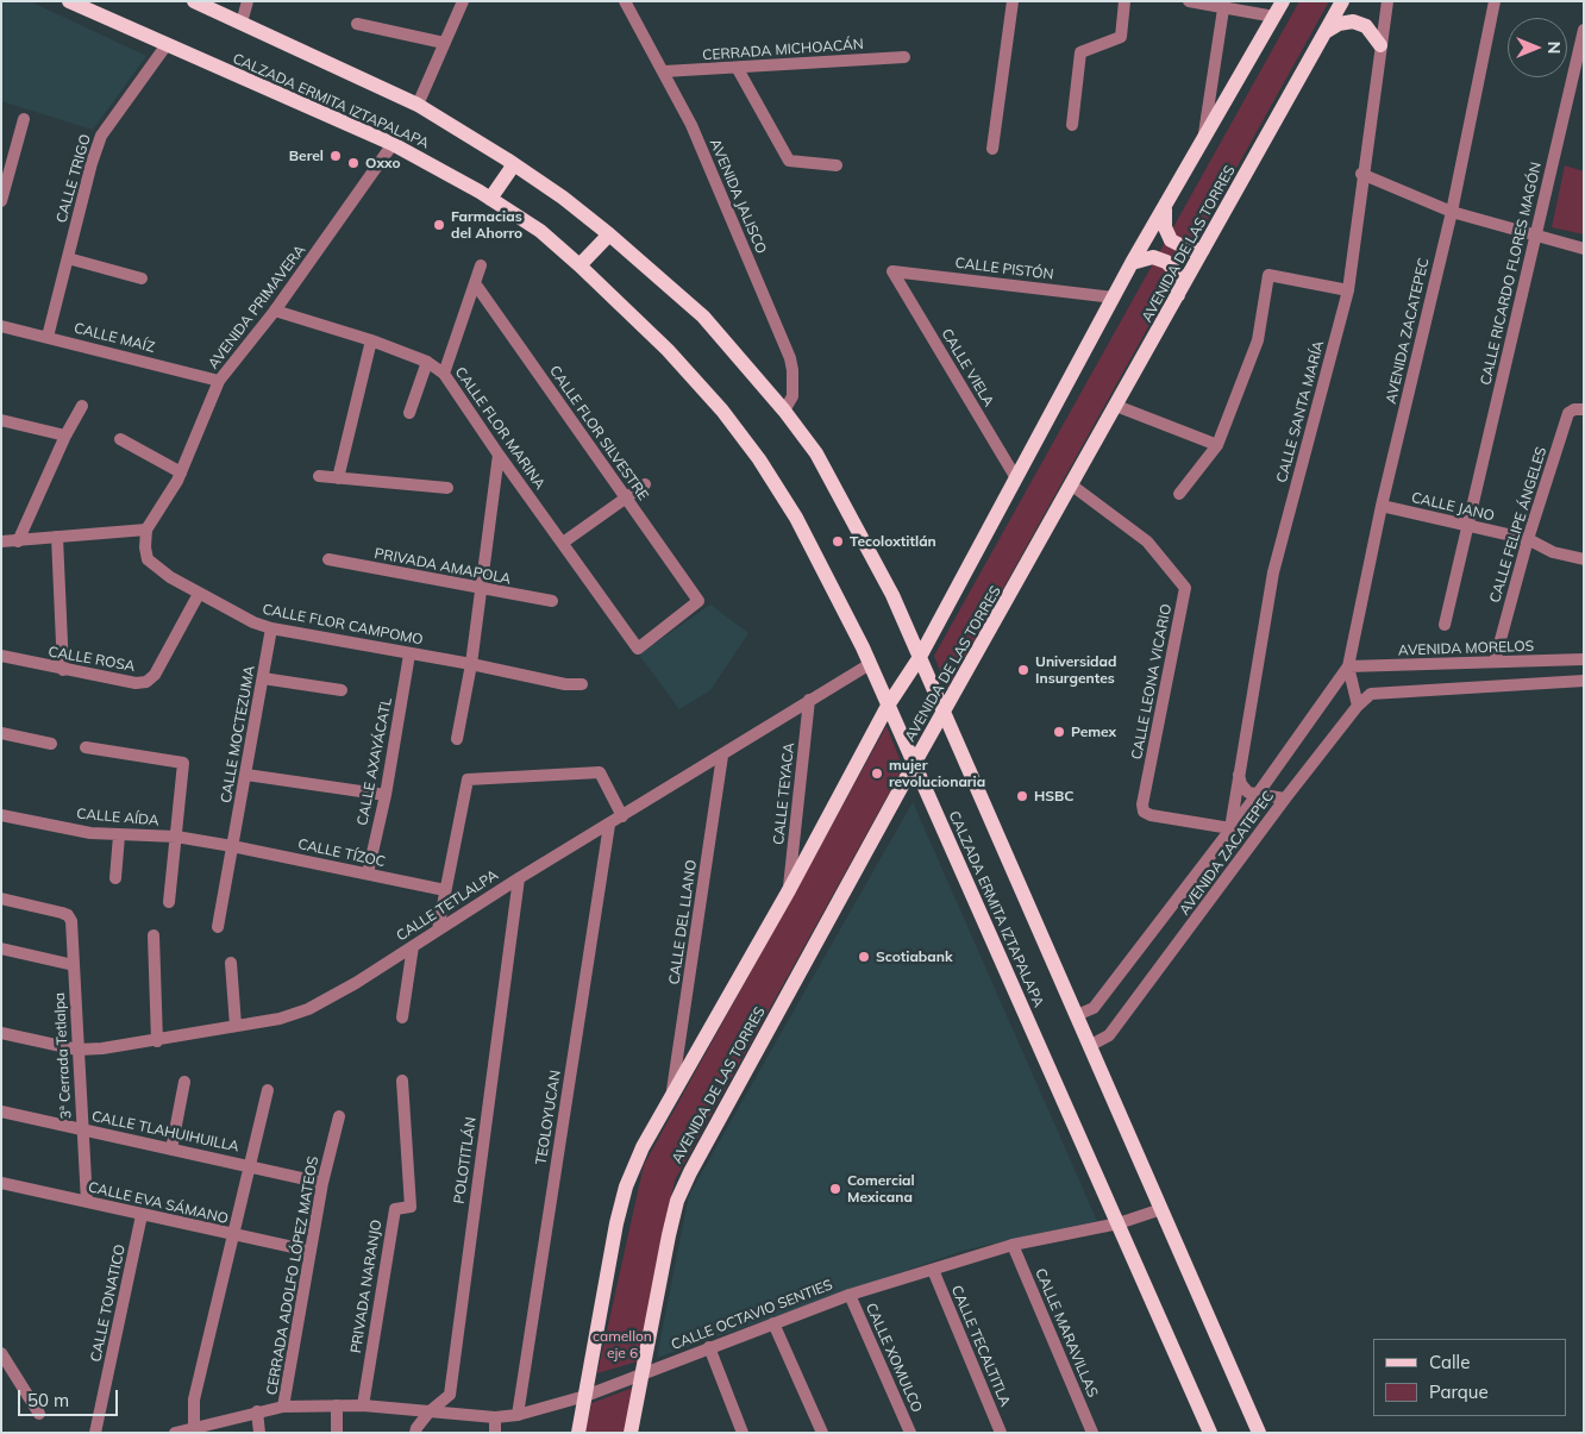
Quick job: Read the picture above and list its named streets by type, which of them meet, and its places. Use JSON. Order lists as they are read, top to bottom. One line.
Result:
{"streets":{"main road":["CALZADA ERMITA IZTAPALAPA","AVENIDA DE LAS TORRES"],"street":["CERRADA MICHOACÁN","CALLE TRIGO","AVENIDA JALISCO","CALLE PISTÓN","CALLE RICARDO FLORES MAGÓN","AVENIDA PRIMAVERA","AVENIDA ZACATEPEC","CALLE MAÍZ","CALLE VIELA","CALLE SANTA MARÍA","CALLE FLOR MARINA","CALLE FLOR SILVESTRE","CALLE JANO","CALLE FELIPE ÁNGELES","PRIVADA AMAPOLA","CALLE FLOR CAMPOMO","AVENIDA MORELOS","CALLE ROSA","CALLE LEONA VICARIO","CALLE MOCTEZUMA","CALLE AXAYÁCATL","CALLE TEYACA","CALLE AÍDA","CALLE TÍZOC","CALLE TETLALPA","CALLE DEL LLANO","3ª Cerrada Tetlalpa","TEOLOYUCAN","CALLE TLAHUIHUILLA","POLOTITLÁN","CALLE EVA SÁMANO","CERRADA ADOLFO LÓPEZ MATEOS","PRIVADA NARANJO","CALLE TONATICO","CALLE OCTAVIO SENTIES","CALLE MARAVILLAS","CALLE TECALTITLA","CALLE XOMULCO"]},"crossings":[["CERRADA MICHOACÁN","AVENIDA JALISCO"],["CALZADA ERMITA IZTAPALAPA","CALLE TRIGO"],["CALZADA ERMITA IZTAPALAPA","AVENIDA JALISCO"],["CALZADA ERMITA IZTAPALAPA","AVENIDA DE LAS TORRES"],["CALZADA ERMITA IZTAPALAPA","AVENIDA PRIMAVERA"],["CALZADA ERMITA IZTAPALAPA","AVENIDA ZACATEPEC"],["CALZADA ERMITA IZTAPALAPA","CALLE TETLALPA"],["CALZADA ERMITA IZTAPALAPA","CALLE OCTAVIO SENTIES"],["CALLE TRIGO","CALLE MAÍZ"],["AVENIDA DE LAS TORRES","CALLE LEONA VICARIO"],["AVENIDA DE LAS TORRES","CALLE OCTAVIO SENTIES"],["CALLE PISTÓN","CALLE VIELA"],["CALLE RICARDO FLORES MAGÓN","CALLE JANO"],["AVENIDA PRIMAVERA","CALLE MAÍZ"],["AVENIDA PRIMAVERA","CALLE FLOR MARINA"],["AVENIDA PRIMAVERA","CALLE FLOR CAMPOMO"],["AVENIDA ZACATEPEC","CALLE SANTA MARÍA"],["AVENIDA ZACATEPEC","CALLE JANO"],["AVENIDA ZACATEPEC","AVENIDA MORELOS"],["AVENIDA ZACATEPEC","CALLE LEONA VICARIO"],["CALLE SANTA MARÍA","CALLE LEONA VICARIO"],["CALLE FLOR MARINA","CALLE FLOR SILVESTRE"],["CALLE JANO","CALLE FELIPE ÁNGELES"],["CALLE FELIPE ÁNGELES","AVENIDA MORELOS"],["CALLE FLOR CAMPOMO","CALLE ROSA"],["CALLE FLOR CAMPOMO","CALLE MOCTEZUMA"],["CALLE FLOR CAMPOMO","CALLE AXAYÁCATL"],["CALLE MOCTEZUMA","CALLE AÍDA"],["CALLE MOCTEZUMA","CALLE TÍZOC"],["CALLE AXAYÁCATL","CALLE TÍZOC"],["CALLE TEYACA","CALLE TETLALPA"],["CALLE AÍDA","CALLE TÍZOC"],["CALLE TETLALPA","CALLE DEL LLANO"],["CALLE TETLALPA","3ª Cerrada Tetlalpa"],["CALLE TETLALPA","TEOLOYUCAN"],["CALLE TETLALPA","POLOTITLÁN"],["3ª Cerrada Tetlalpa","CALLE TLAHUIHUILLA"],["3ª Cerrada Tetlalpa","CALLE EVA SÁMANO"],["TEOLOYUCAN","CALLE OCTAVIO SENTIES"],["CALLE TLAHUIHUILLA","CERRADA ADOLFO LÓPEZ MATEOS"],["POLOTITLÁN","CALLE OCTAVIO SENTIES"],["CALLE EVA SÁMANO","CERRADA ADOLFO LÓPEZ MATEOS"],["CALLE EVA SÁMANO","CALLE TONATICO"],["CERRADA ADOLFO LÓPEZ MATEOS","CALLE OCTAVIO SENTIES"],["PRIVADA NARANJO","CALLE OCTAVIO SENTIES"],["CALLE OCTAVIO SENTIES","CALLE MARAVILLAS"],["CALLE OCTAVIO SENTIES","CALLE TECALTITLA"],["CALLE OCTAVIO SENTIES","CALLE XOMULCO"]],"parks":["camellon eje 6"],"places":["Berel","Oxxo","Farmacias del Ahorro","Tecoloxtitlán","Universidad Insurgentes","Pemex","mujer revolucionaria","HSBC","Scotiabank","Comercial Mexicana"],"legend":["Calle","Parque"],"scale_bar":"50 m","north":"right"}
